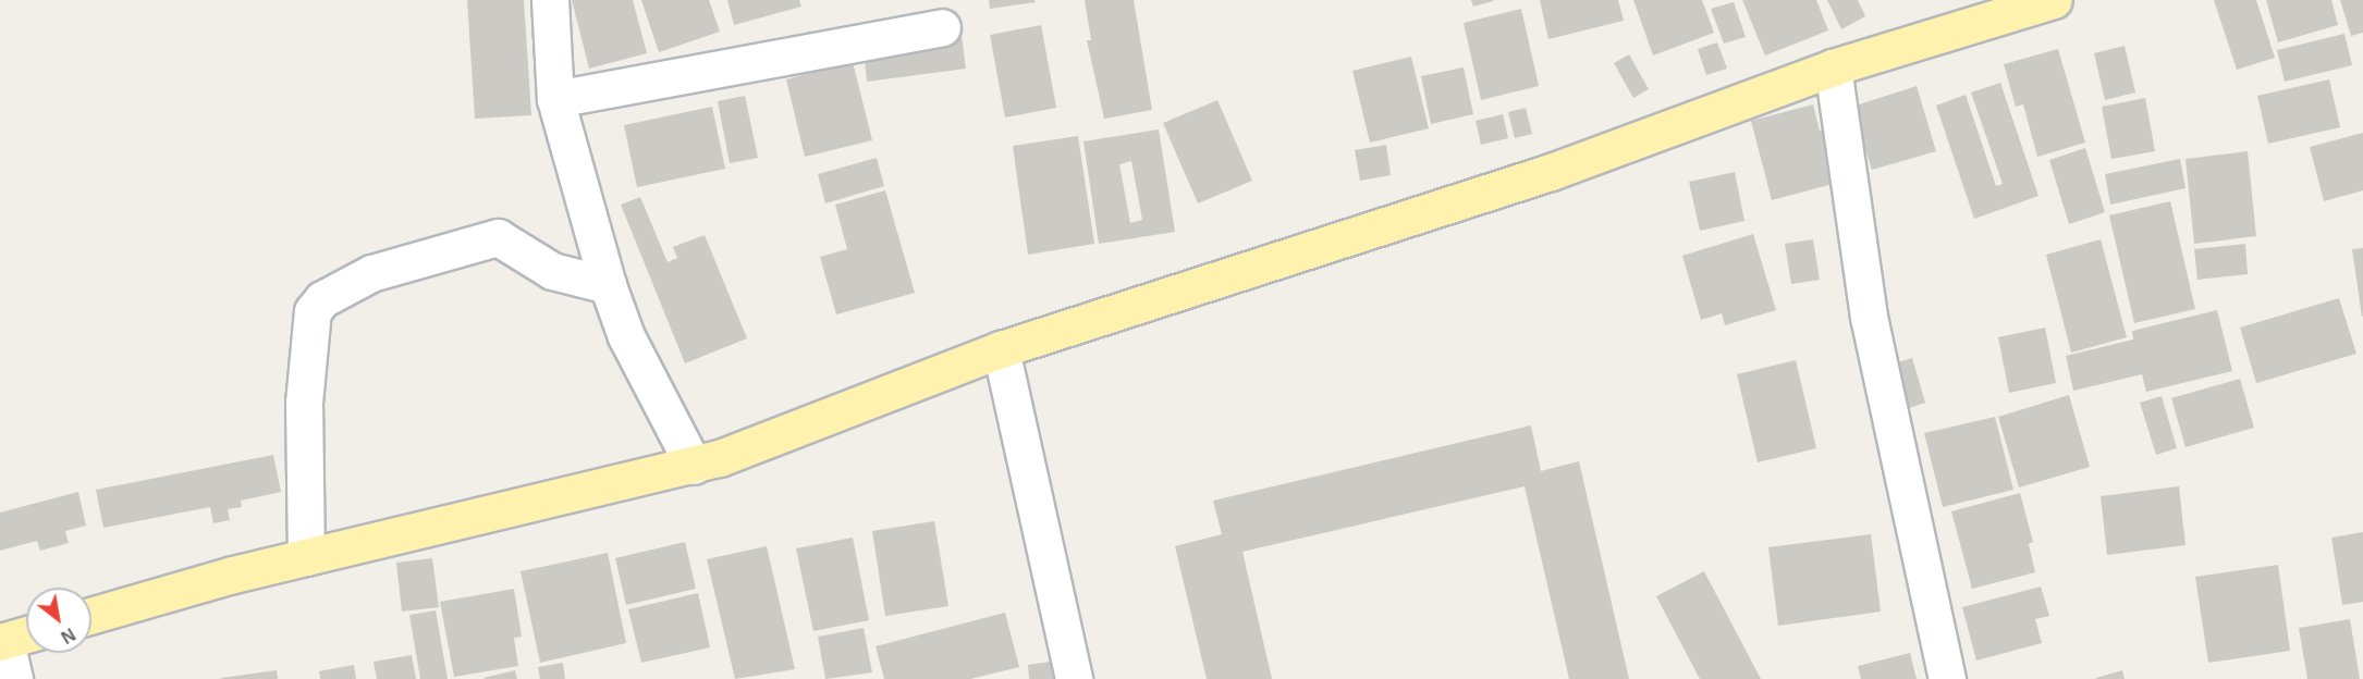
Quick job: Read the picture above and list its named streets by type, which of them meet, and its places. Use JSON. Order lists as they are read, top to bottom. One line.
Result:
{"north":"bottom right"}
